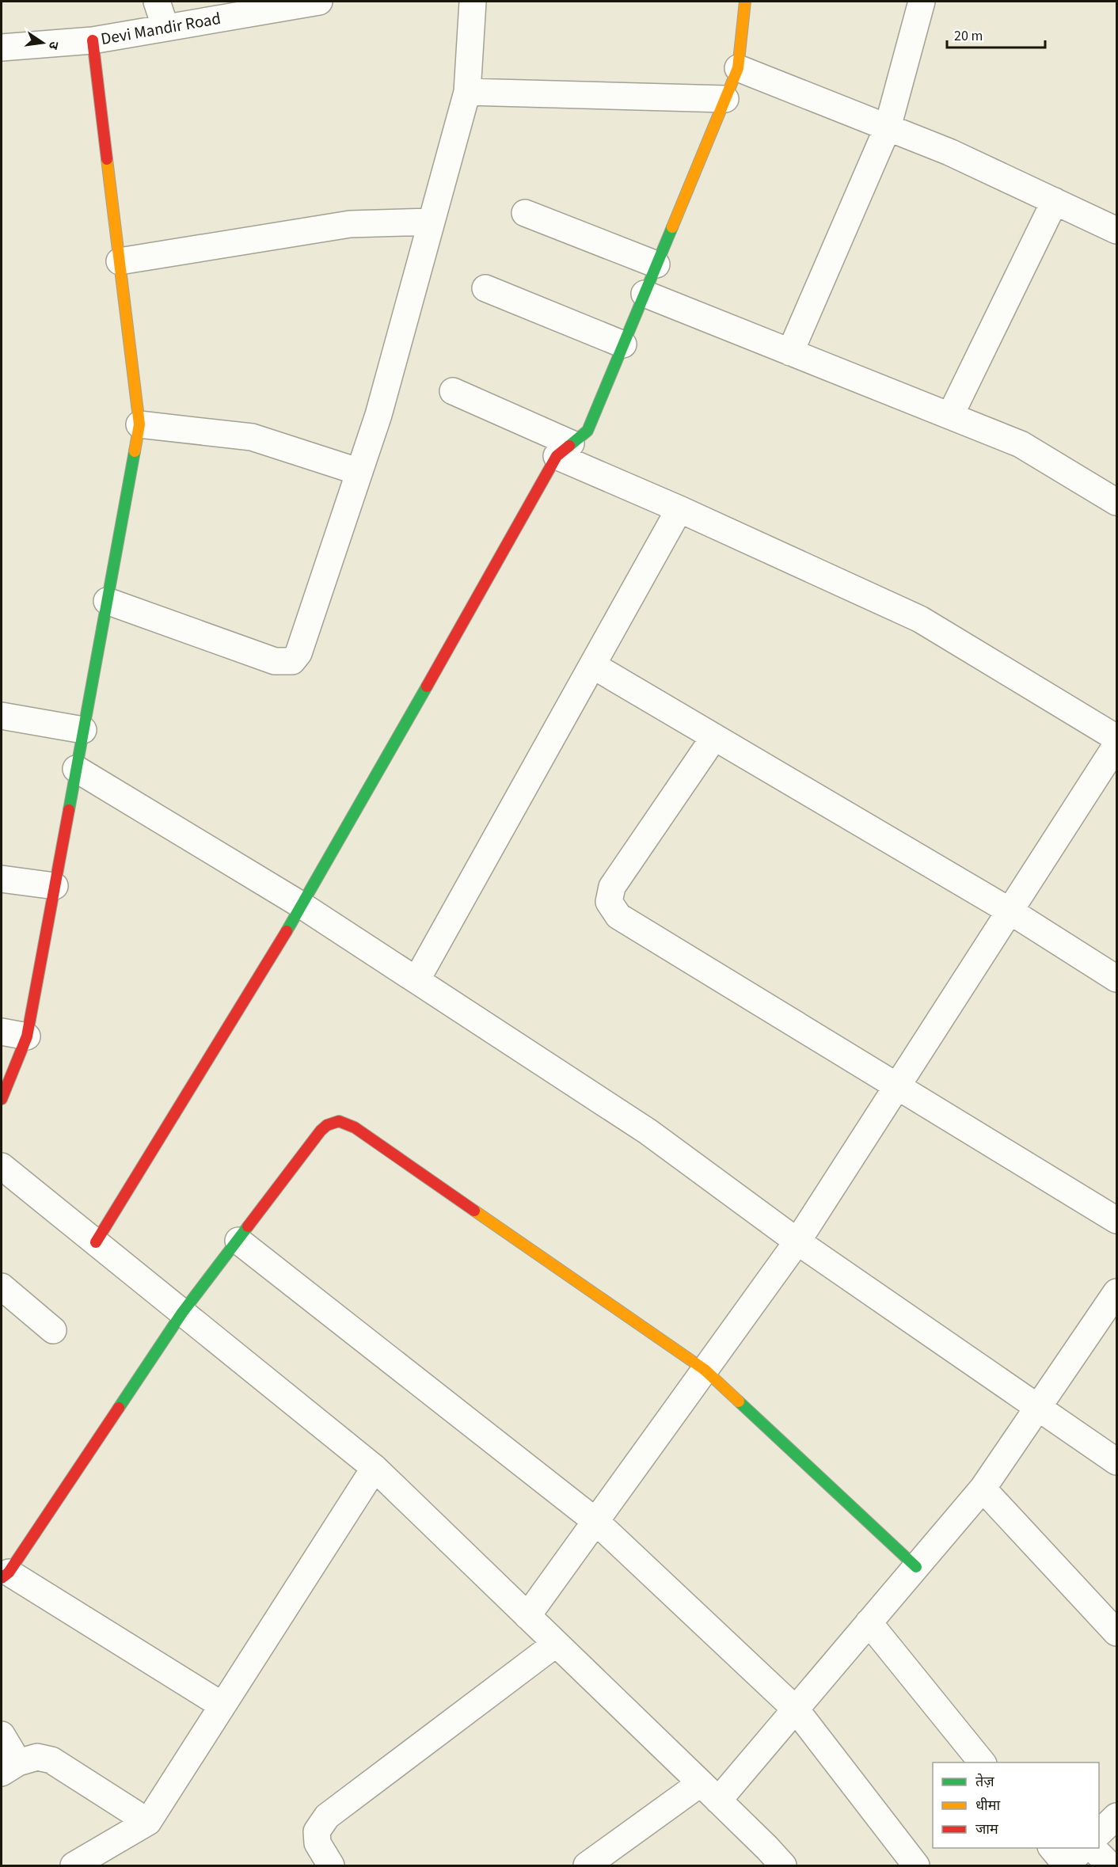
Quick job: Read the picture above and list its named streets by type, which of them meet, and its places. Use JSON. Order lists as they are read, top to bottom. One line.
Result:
{"streets":{"street":["Devi Mandir Road"]},"legend":["तेज़","धीमा","जाम"],"scale_bar":"20 m","north":"right"}
